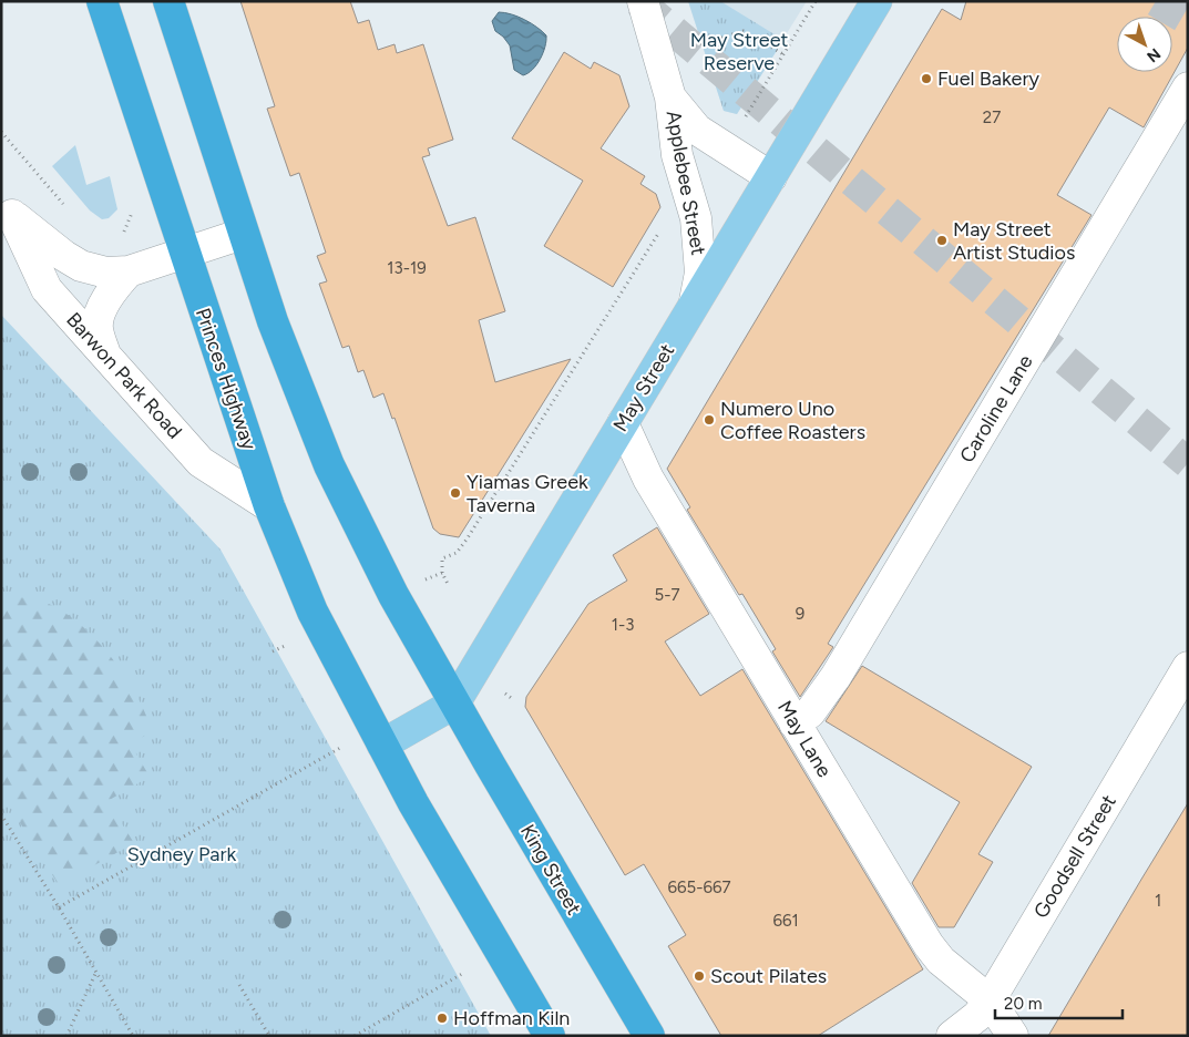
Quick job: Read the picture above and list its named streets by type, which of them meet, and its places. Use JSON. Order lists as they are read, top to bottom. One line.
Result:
{"streets":{"highway":["Princes Highway","King Street"],"main road":["May Street"],"street":["Applebee Street","Barwon Park Road","Caroline Lane","May Lane","Goodsell Street"]},"crossings":[["Applebee Street","May Street"],["Barwon Park Road","Princes Highway"],["Princes Highway","May Street"],["May Street","May Lane"],["May Street","King Street"],["Caroline Lane","May Lane"],["May Lane","Goodsell Street"]],"parks":["May Street Reserve","Sydney Park"],"places":["Fuel Bakery","May Street Artist Studios","Numero Uno Coffee Roasters","Yiamas Greek Taverna","Scout Pilates","Hoffman Kiln"],"house_numbers":["27","13-19","5-7","9","1-3","665-667","1","661"],"scale_bar":"20 m","north":"bottom right"}
